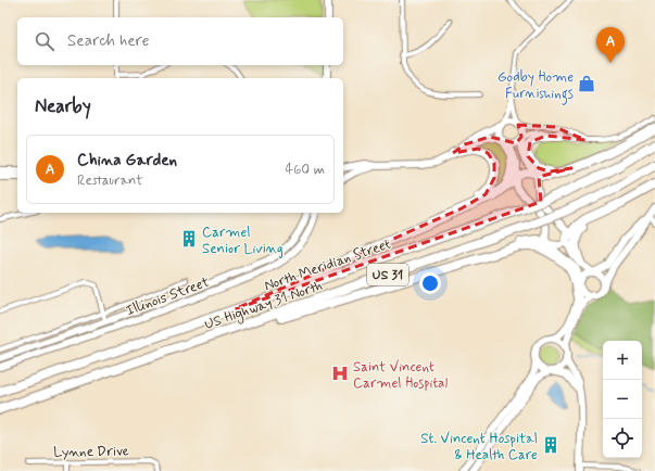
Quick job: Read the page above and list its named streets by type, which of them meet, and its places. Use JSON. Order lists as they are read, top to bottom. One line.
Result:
{"streets":{"highway":["North Meridian Street","US 31","US Highway 31 North"],"street":["Illinois Street","Lynne Drive"]},"places":{"shop":["Godby Home Furnishings"],"building":["Carmel Senior Living","St. Vincent Hospital & Health Care"],"hospital":["Saint Vincent Carmel Hospital"]},"page":{"search":"Search here","pins":"A","heading":"Nearby","list":[{"mark":"A","name":"China Garden","note":"Restaurant","value":"460 m"}],"map_buttons":["+","−"]}}
